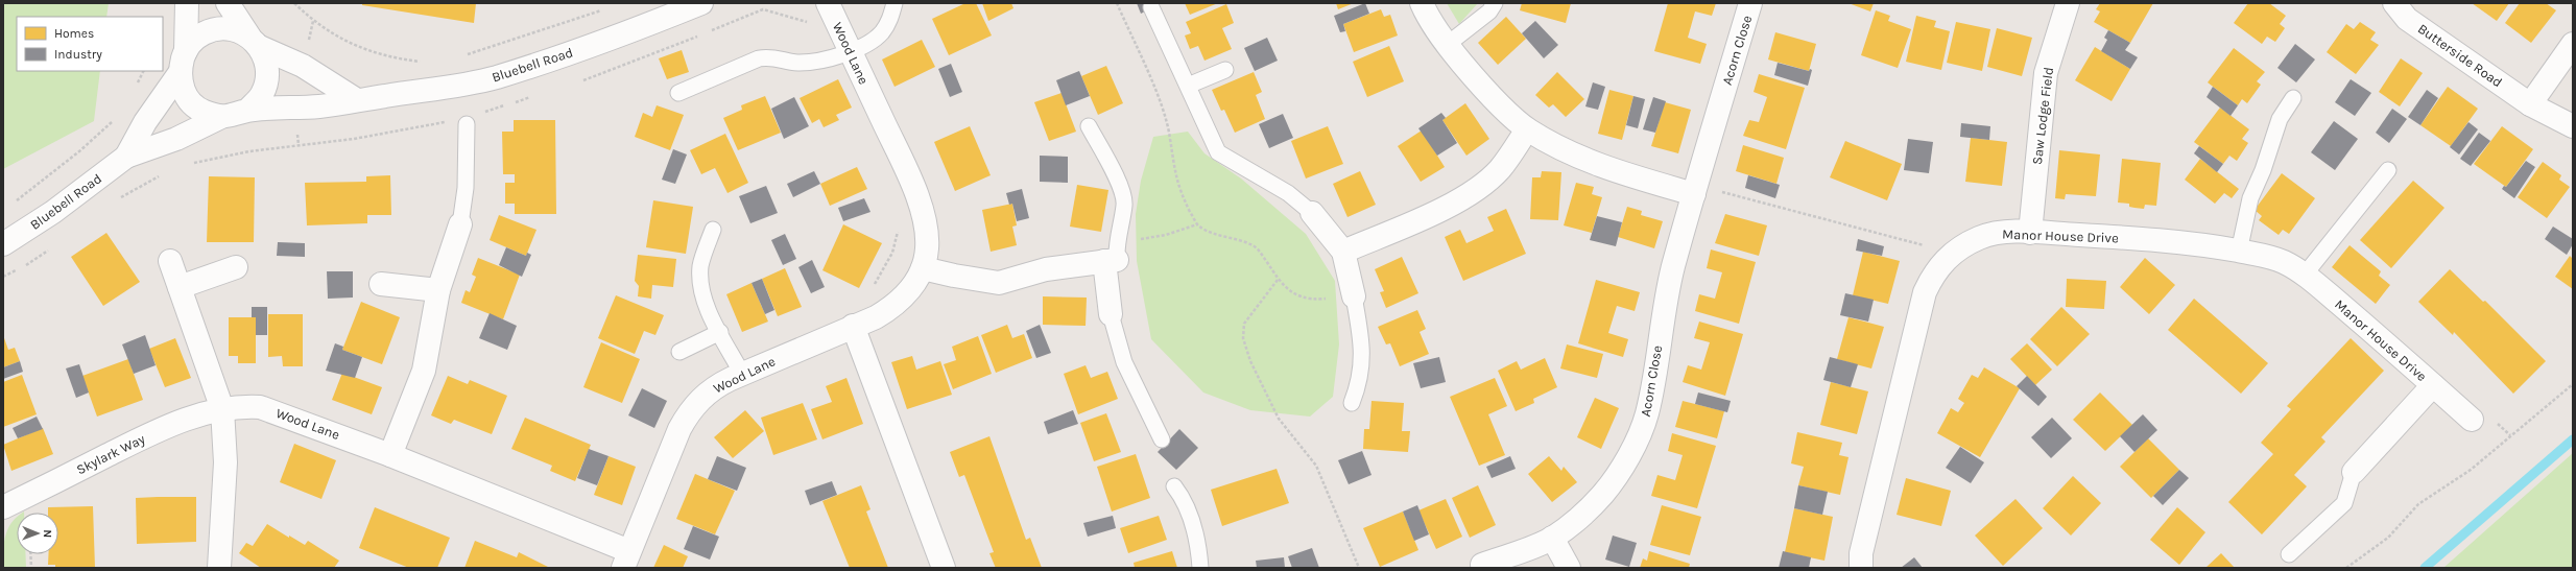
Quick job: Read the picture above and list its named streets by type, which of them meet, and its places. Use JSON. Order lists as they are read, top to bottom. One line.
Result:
{"streets":{"street":["Acorn Close","Wood Lane","Butterside Road","Bluebell Road","Saw Lodge Field","Manor House Drive","Skylark Way"]},"crossings":[["Wood Lane","Skylark Way"],["Saw Lodge Field","Manor House Drive"]],"legend":["Homes","Industry"],"north":"right"}
